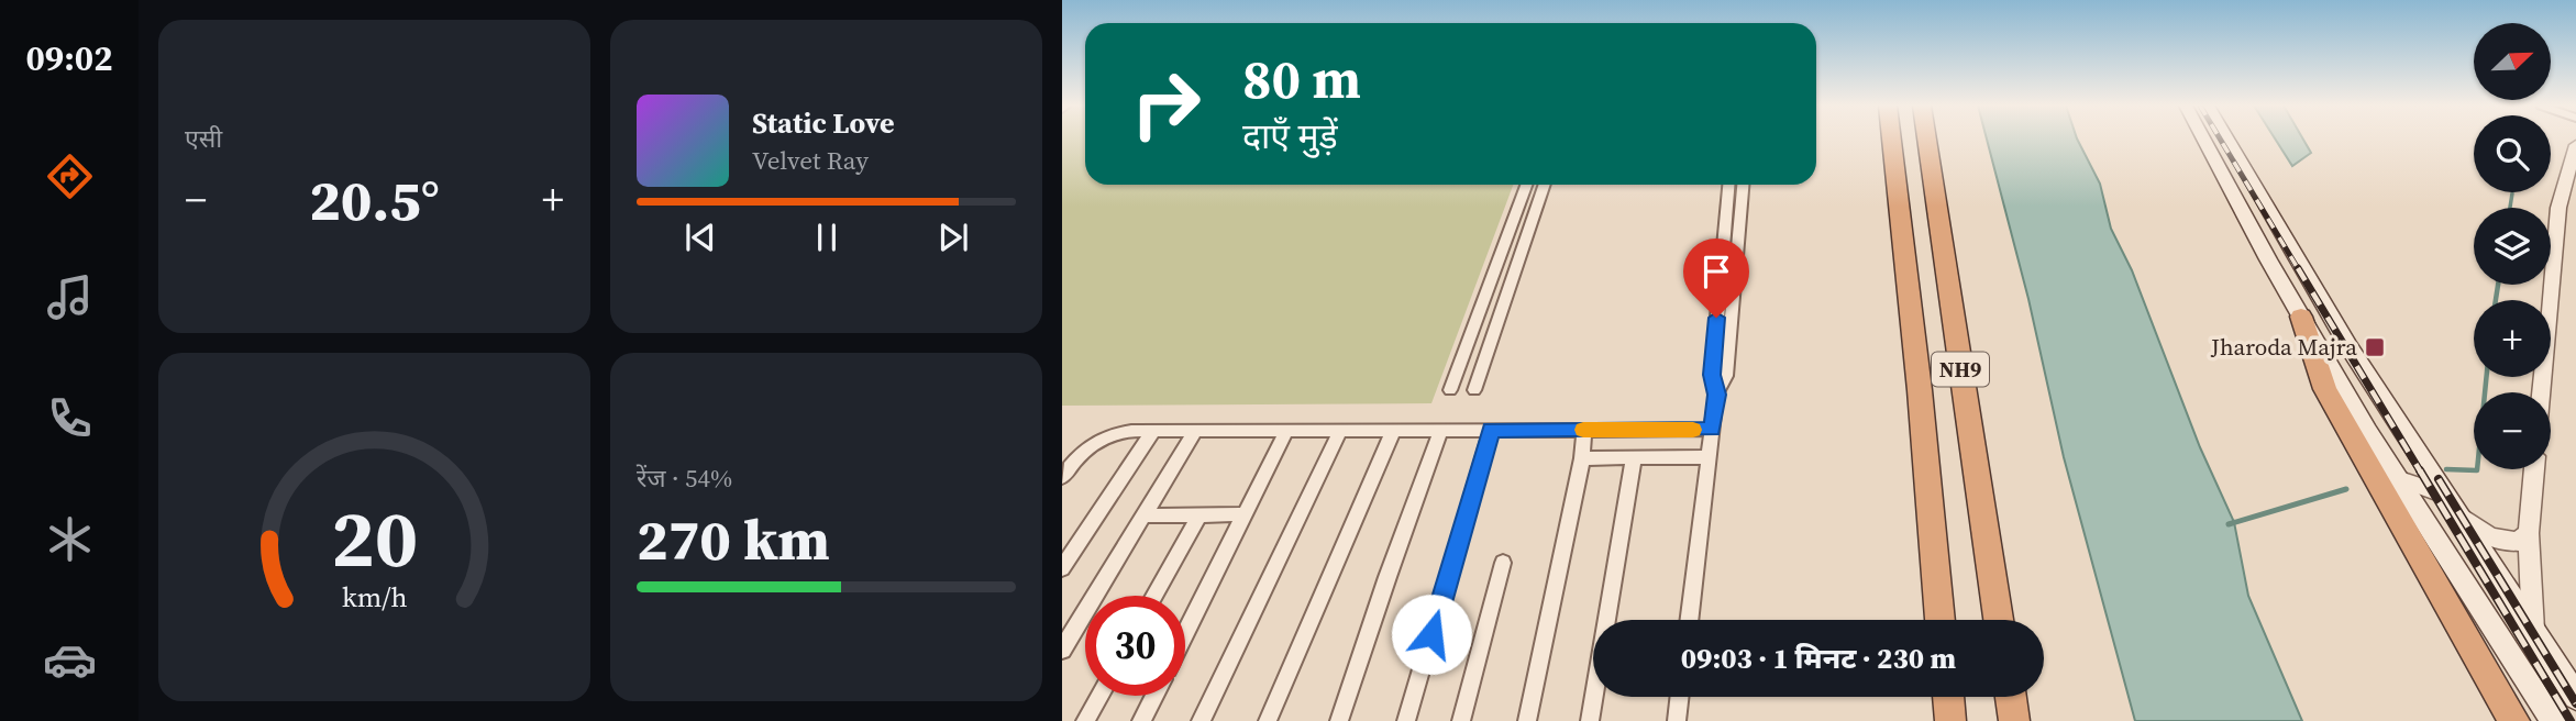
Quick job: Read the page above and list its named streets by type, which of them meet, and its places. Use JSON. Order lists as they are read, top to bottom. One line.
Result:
{"streets":{"highway":["NH9"]},"places":{"transit":["Jharoda Majra"]},"north":"top right","page":{"tabs":"09:02","tile":["एसी",["रेंज · 54%","270 km"]],"map_buttons":["+","−"],"turn":["80 m","दाएँ मुड़ें"],"song":["Static Love","Velvet Ray"],"heat":["−","20.5°","+"],"limit":"30","trip":"09:03 · 1 मिनट · 230 m","gauge":["20","km/h"]}}
